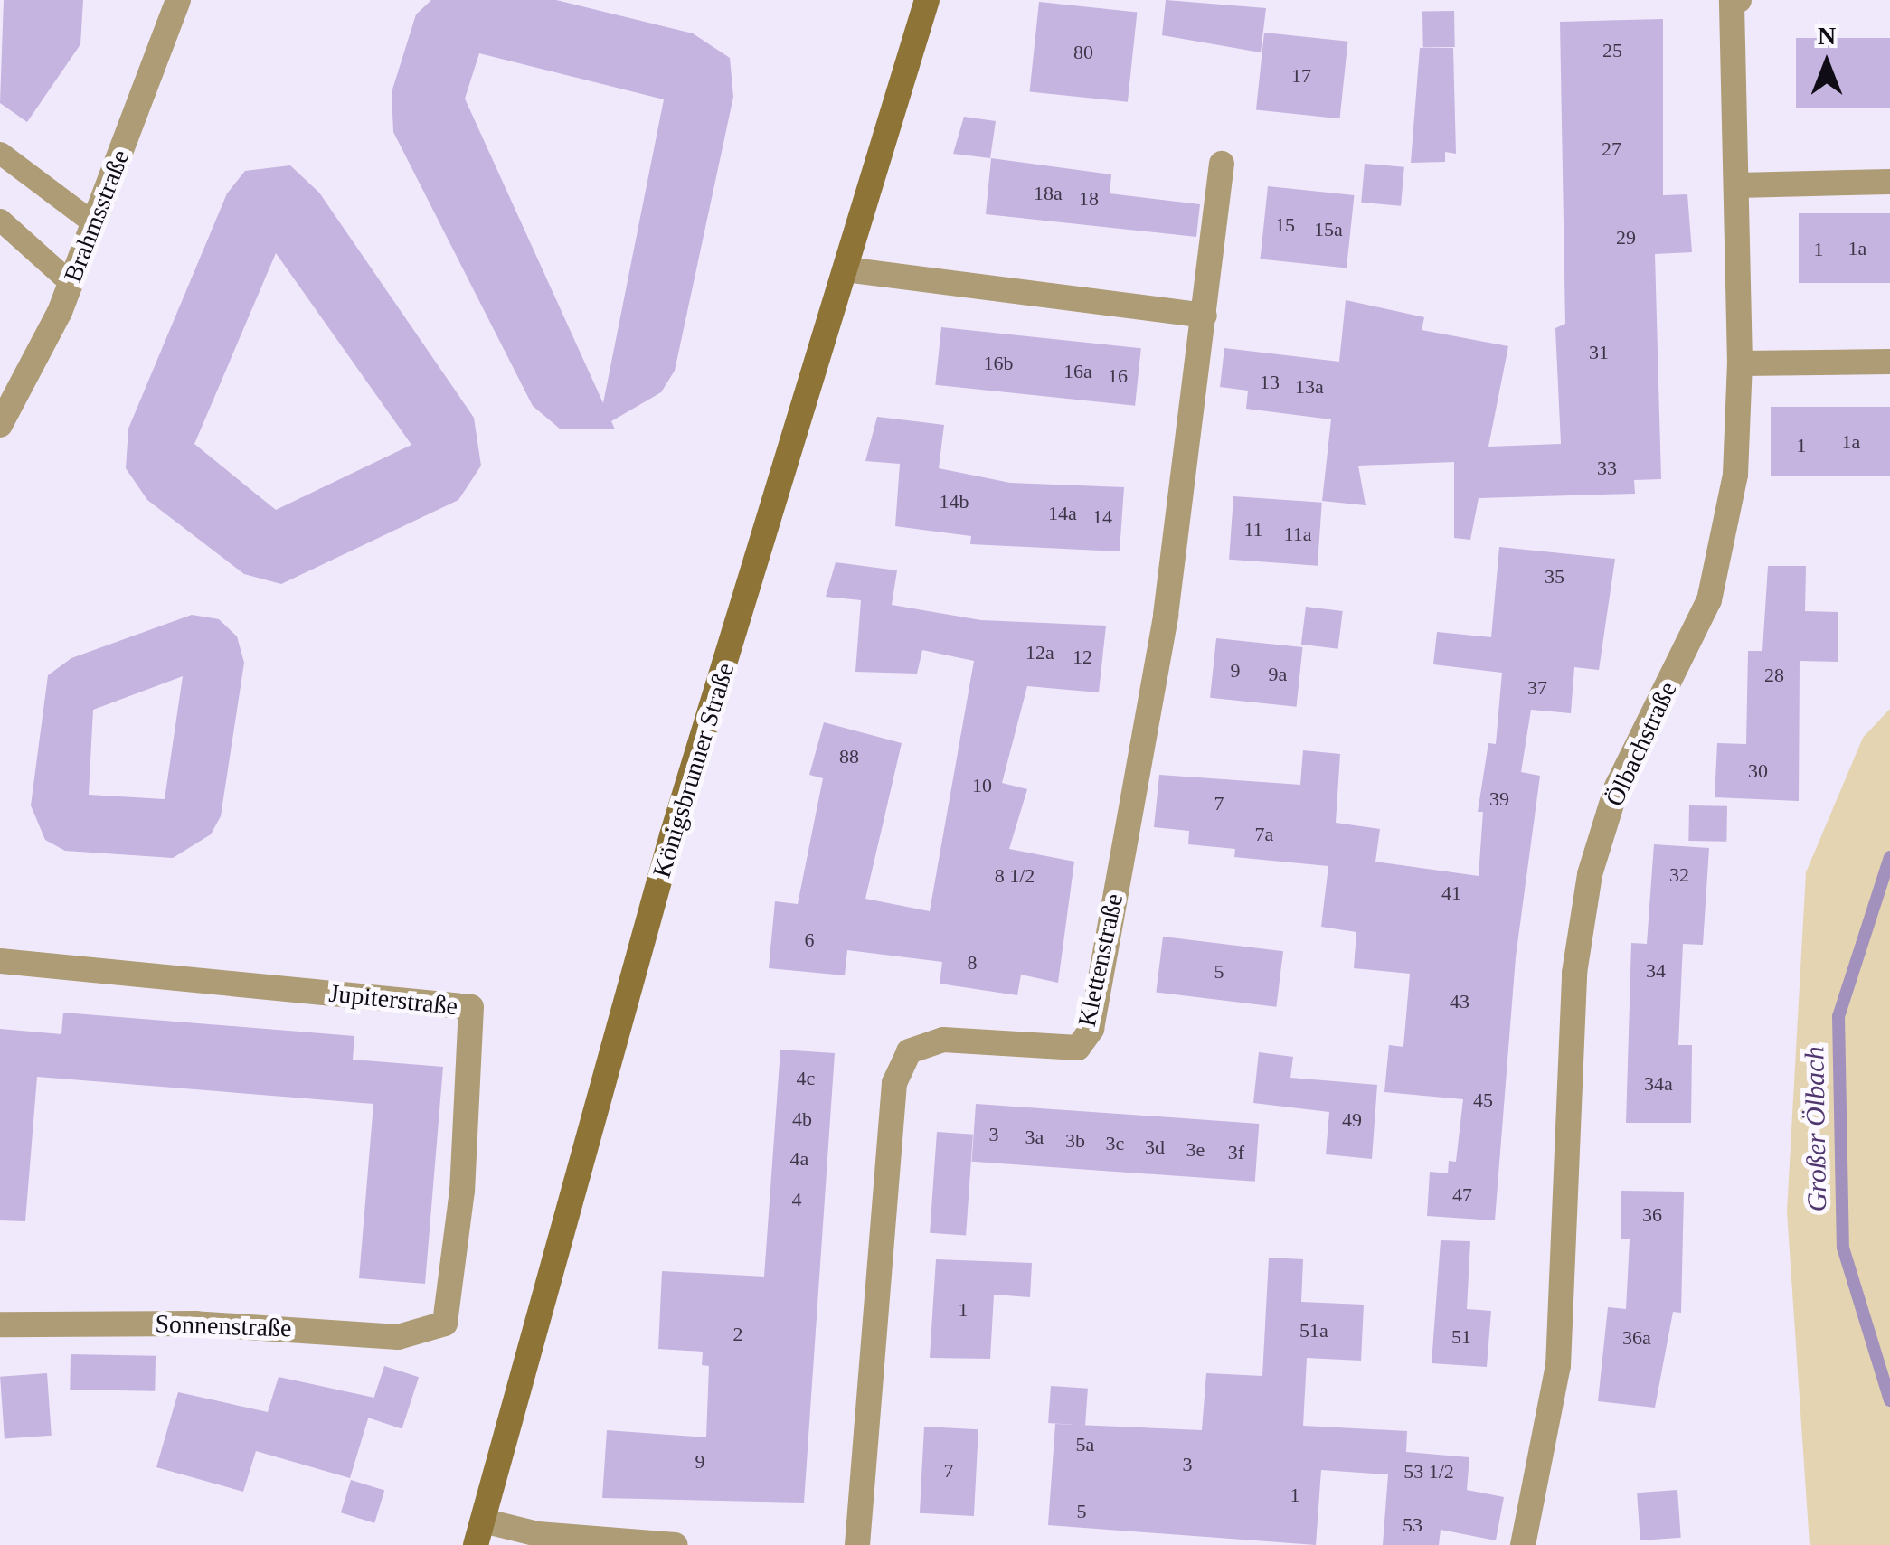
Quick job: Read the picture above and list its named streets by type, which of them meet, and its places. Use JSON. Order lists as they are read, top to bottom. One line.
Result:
{"streets":{"main road":["Königsbrunner Straße"],"street":["Brahmsstraße","Ölbachstraße","Klettenstraße","Jupiterstraße","Sonnenstraße"]},"crossings":[["Jupiterstraße","Sonnenstraße"]],"water":["Großer Ölbach"],"house_numbers":["25","80","17","27","18a","18","15","15a","29","1a","1","31","16b","16a","16","13","13a","1a","1","33","14b","14a","14","11","11a","35","12a","12","9","9a","28","37","88","30","10","39","7","7a","32","8 1/2","41","6","8","34","5","43","4c","34a","45","4b","49","3","3a","3b","3c","3d","3e","3f","4a","47","4","36","1","51a","2","51","36a","5a","9","3","7","53 1/2","1","5","53"],"north":"top"}
